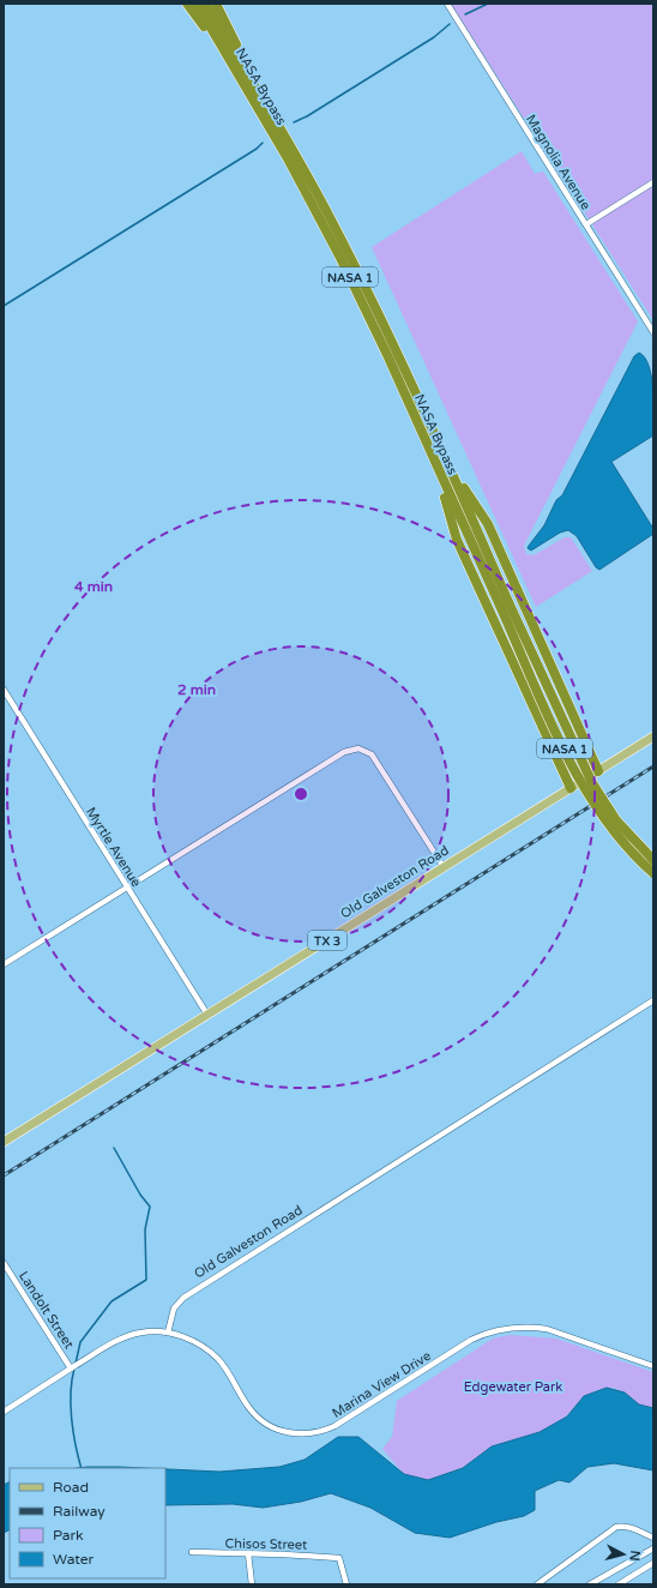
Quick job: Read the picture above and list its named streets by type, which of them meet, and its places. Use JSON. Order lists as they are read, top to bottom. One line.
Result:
{"streets":{"highway":["NASA Bypass","NASA 1"],"main road":["Old Galveston Road","TX 3"],"street":["Magnolia Avenue","Myrtle Avenue","Landolt Street","Marina View Drive","Chisos Street"]},"crossings":[["Myrtle Avenue","Old Galveston Road"],["Old Galveston Road","Marina View Drive"],["Landolt Street","Marina View Drive"]],"parks":["Edgewater Park"],"legend":["Road","Railway","Park","Water"],"north":"right","rings":["4 min","2 min"]}
